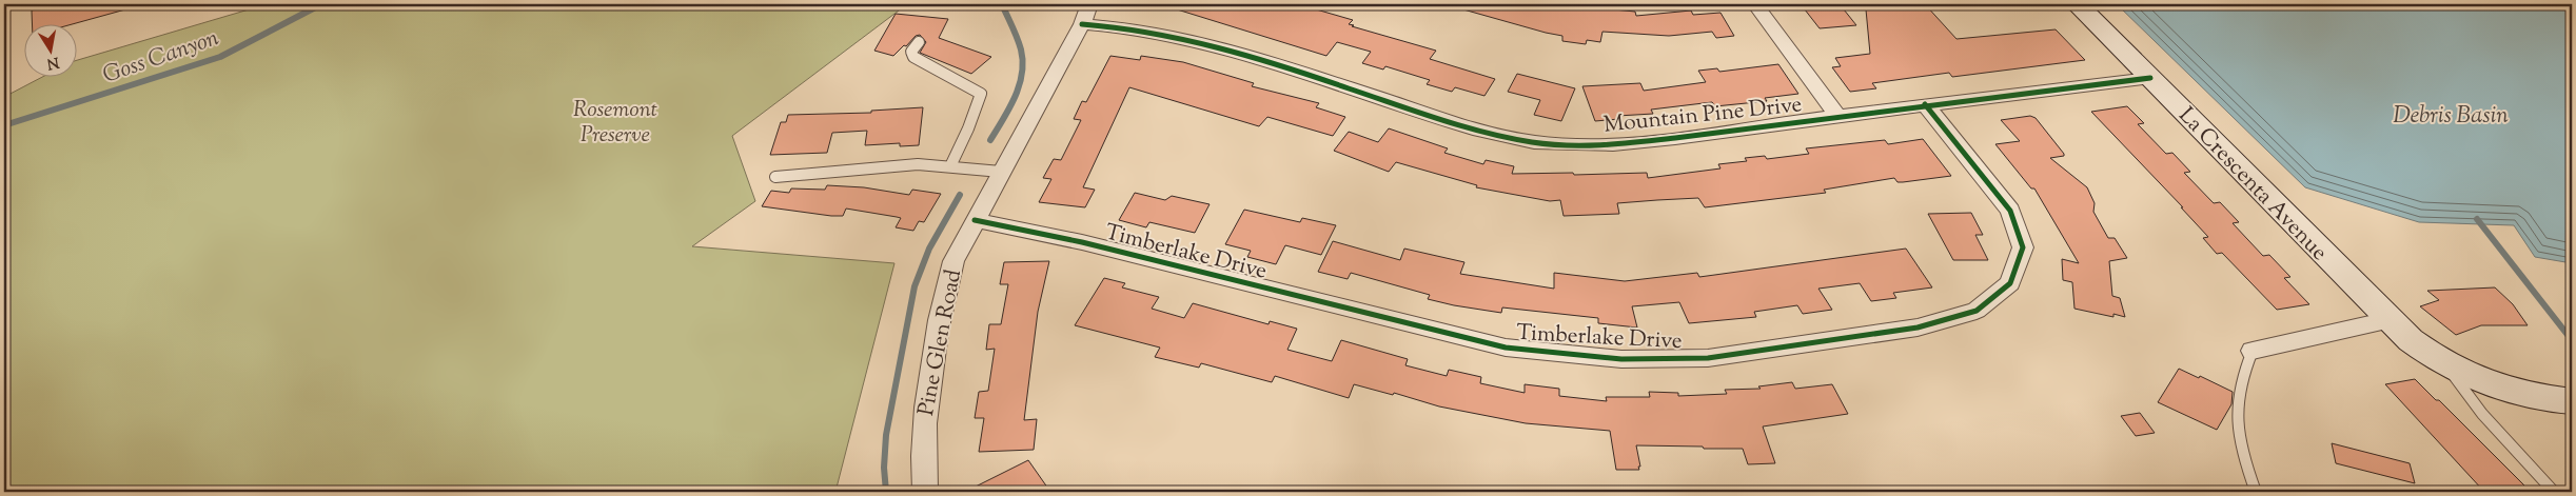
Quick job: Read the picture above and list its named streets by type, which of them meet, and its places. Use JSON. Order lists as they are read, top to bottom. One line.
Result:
{"streets":{"street":["Mountain Pine Drive","La Crescenta Avenue","Timberlake Drive","Pine Glen Road"]},"crossings":[["Mountain Pine Drive","La Crescenta Avenue"],["Mountain Pine Drive","Timberlake Drive"],["Mountain Pine Drive","Pine Glen Road"],["Timberlake Drive","Pine Glen Road"]],"water":["Goss Canyon","Debris Basin"],"parks":["Rosemont Preserve"],"north":"bottom"}
